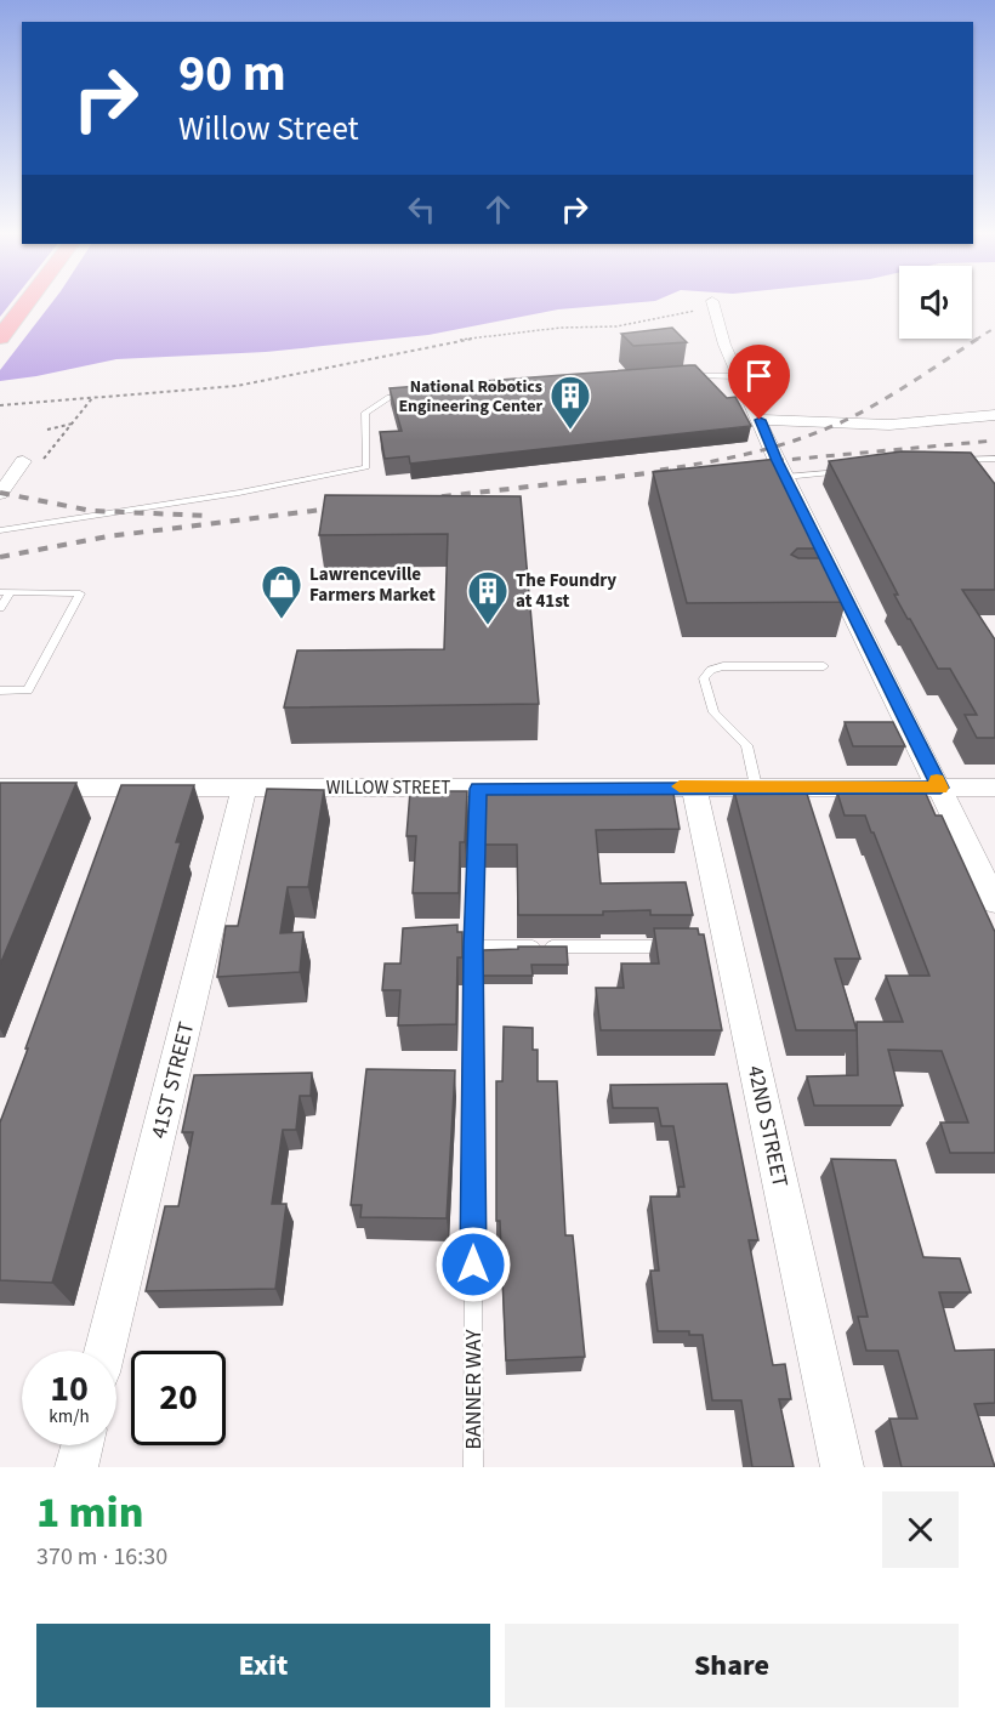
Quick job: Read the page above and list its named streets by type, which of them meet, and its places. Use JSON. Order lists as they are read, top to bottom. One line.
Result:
{"streets":{"street":["WILLOW STREET","41ST STREET","42ND STREET"],"lane":["BANNER WAY"]},"crossings":[["WILLOW STREET","41ST STREET"],["WILLOW STREET","42ND STREET"],["WILLOW STREET","BANNER WAY"]],"places":{"building":["National Robotics Engineering Center","The Foundry at 41st"],"shop":["Lawrenceville Farmers Market"]},"page":{"turn":["90 m","Willow Street"],"speed":"10 km/h","limit":"20","heading":["1 min","370 m · 16:30"],"buttons":["Exit","Share"]}}
